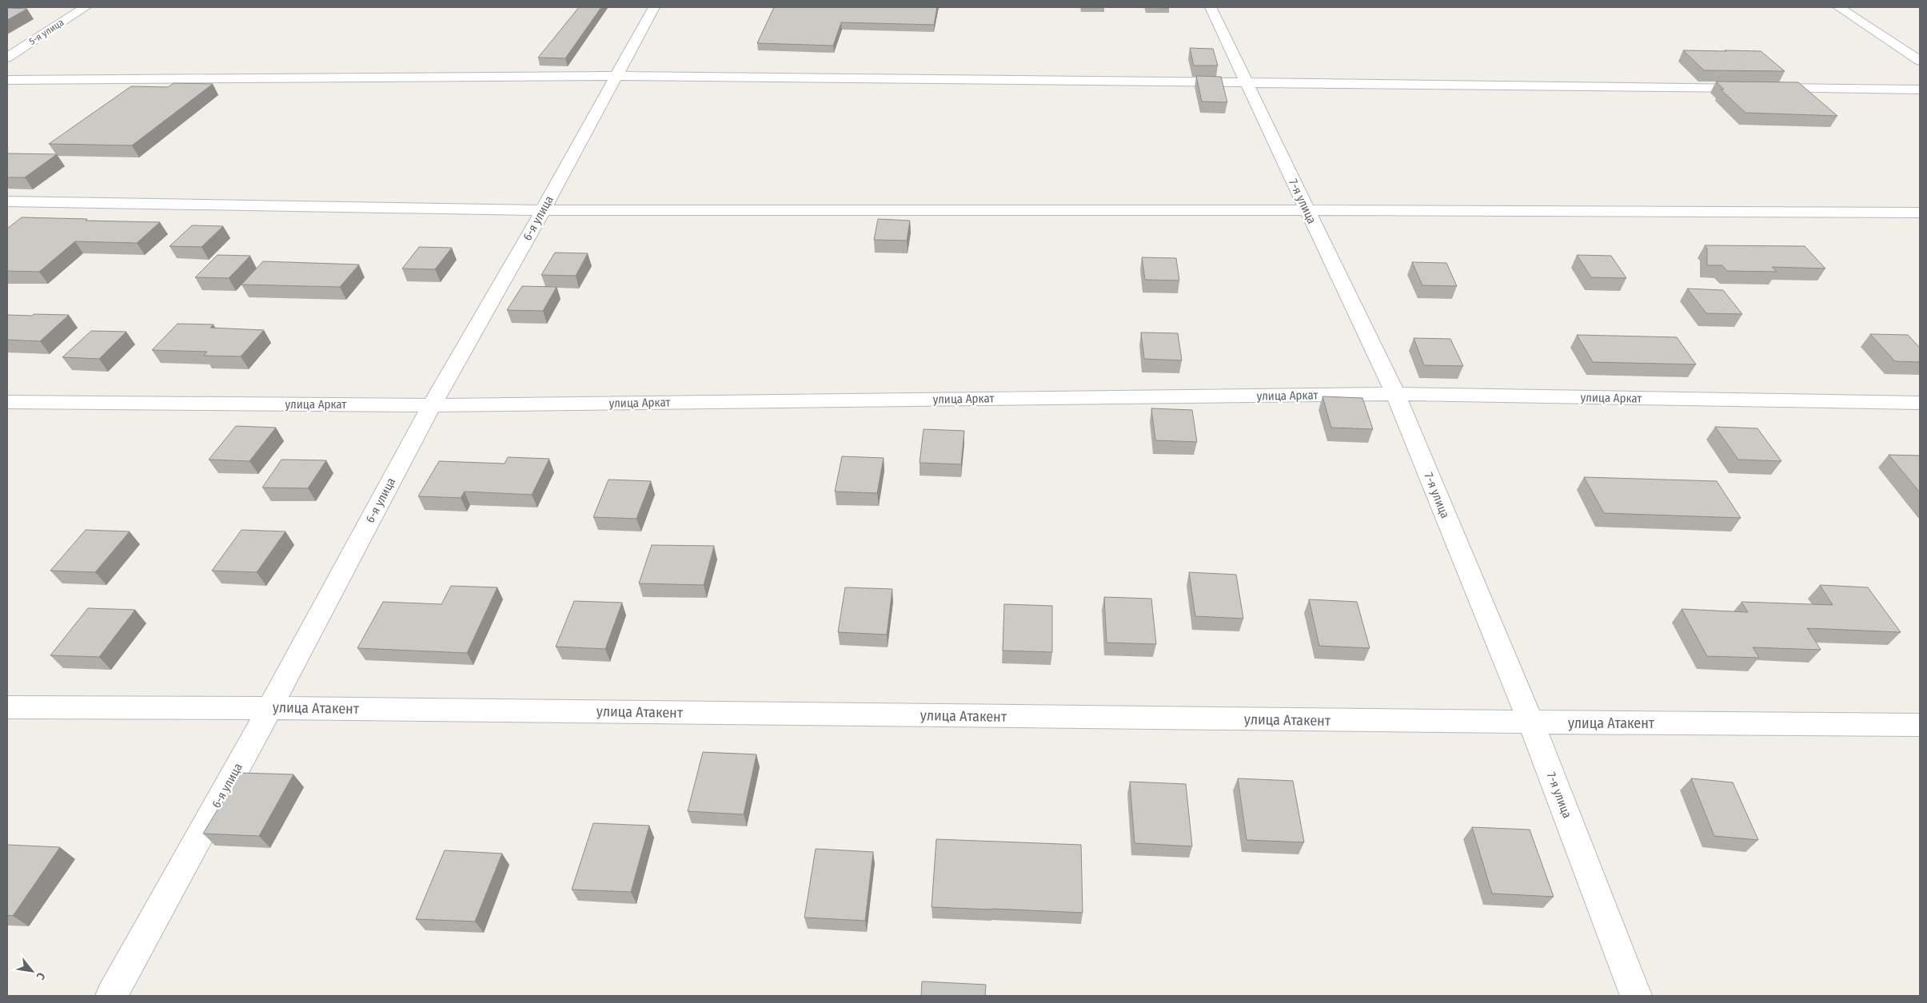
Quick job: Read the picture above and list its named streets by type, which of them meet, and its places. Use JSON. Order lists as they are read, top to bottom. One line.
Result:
{"streets":{"street":["5-я улица","7-я улица","6-я улица","улица Аркат","улица Атакент"]},"crossings":[["7-я улица","улица Аркат"],["7-я улица","улица Атакент"],["6-я улица","улица Аркат"],["6-я улица","улица Атакент"]],"north":"bottom right"}
